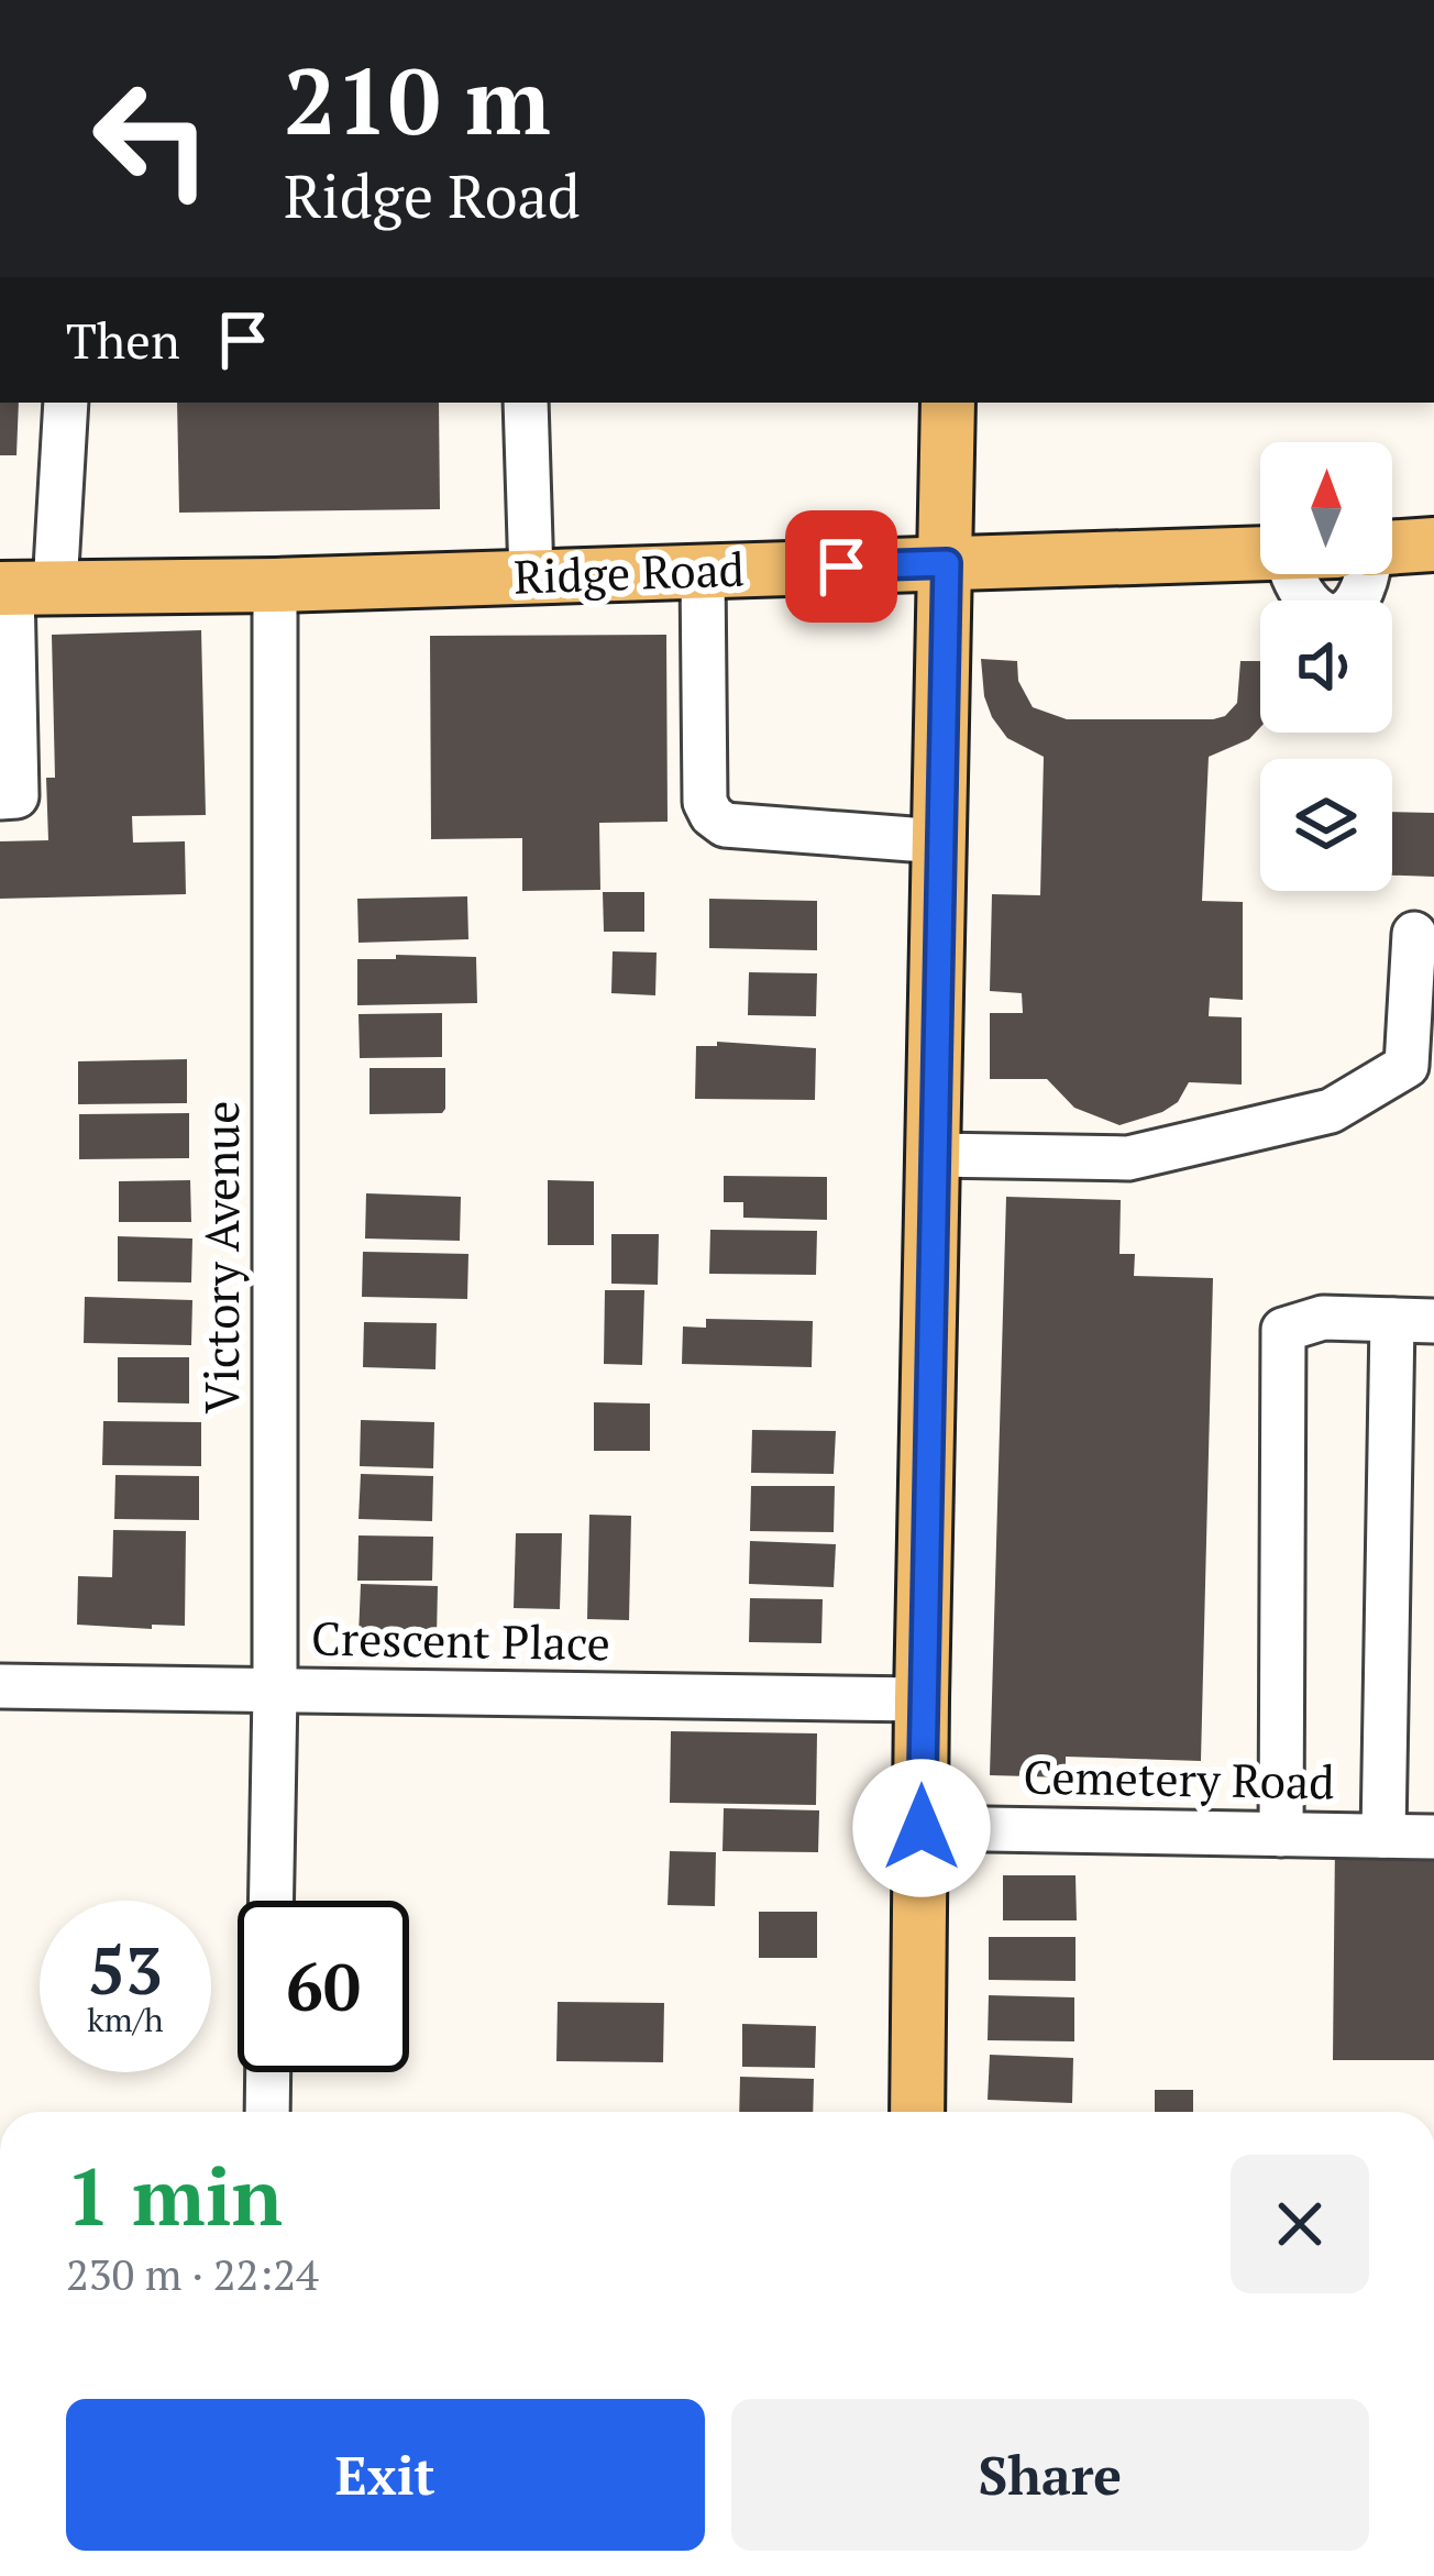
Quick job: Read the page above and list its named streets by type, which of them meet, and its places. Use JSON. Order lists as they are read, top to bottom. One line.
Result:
{"streets":{"main road":["Ridge Road"],"street":["Victory Avenue","Crescent Place","Cemetery Road"]},"crossings":[["Ridge Road","Victory Avenue"],["Victory Avenue","Crescent Place"]],"north":"top","page":{"turn":["210 m","Ridge Road"],"then":"Then","speed":"53 km/h","limit":"60","heading":["1 min","230 m · 22:24"],"buttons":["Exit","Share"]}}
